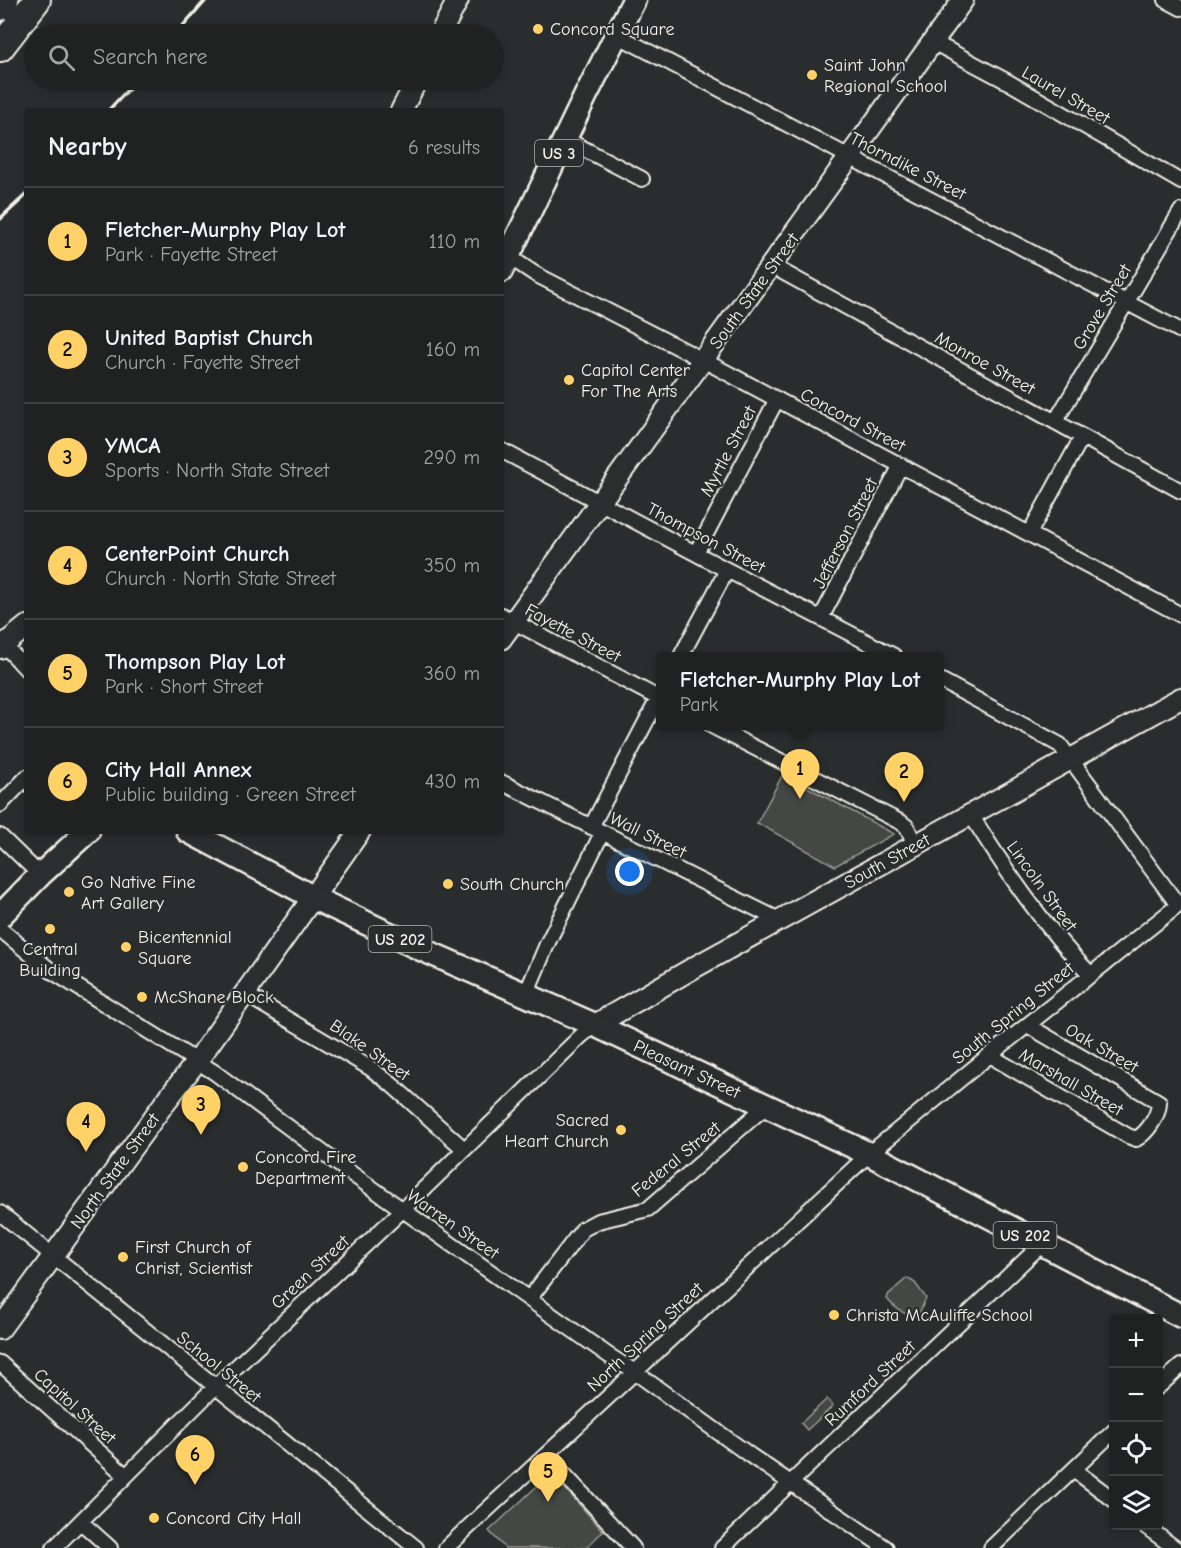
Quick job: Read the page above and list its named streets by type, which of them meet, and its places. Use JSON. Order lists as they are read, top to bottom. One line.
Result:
{"streets":{"main road":["US 3","US 202","Pleasant Street"],"street":["Laurel Street","Thorndike Street","South State Street","Grove Street","Monroe Street","Concord Street","Myrtle Street","Jefferson Street","Thompson Street","Fayette Street","Wall Street","South Street","Lincoln Street","South Spring Street","Oak Street","Blake Street","Marshall Street","Federal Street","North State Street","Warren Street","Green Street","North Spring Street","School Street","Rumford Street","Capitol Street"]},"crossings":[["Laurel Street","South State Street"],["US 3","Thorndike Street"],["US 3","Concord Street"],["Thorndike Street","South State Street"],["Thorndike Street","Grove Street"],["South State Street","Monroe Street"],["South State Street","Concord Street"],["South State Street","Thompson Street"],["South State Street","Fayette Street"],["Grove Street","Monroe Street"],["Concord Street","Myrtle Street"],["Concord Street","Jefferson Street"],["Myrtle Street","Thompson Street"],["Jefferson Street","Thompson Street"],["Wall Street","South Street"],["South Street","Lincoln Street"],["South Street","Pleasant Street"],["South Street","Green Street"],["Lincoln Street","South Spring Street"],["South Spring Street","Oak Street"],["South Spring Street","Pleasant Street"],["South Spring Street","Marshall Street"],["South Spring Street","North Spring Street"],["Oak Street","Marshall Street"],["Blake Street","North State Street"],["Blake Street","Green Street"],["Pleasant Street","Federal Street"],["Pleasant Street","North State Street"],["Pleasant Street","Green Street"],["Pleasant Street","North Spring Street"],["Pleasant Street","Rumford Street"],["Federal Street","Warren Street"],["North State Street","Warren Street"],["North State Street","School Street"],["Warren Street","Green Street"],["Warren Street","North Spring Street"],["Warren Street","Rumford Street"],["Green Street","School Street"],["Green Street","Capitol Street"]],"places":["Concord Square","Saint John Regional School","Capitol Center For The Arts","South Church","Go Native Fine Art Gallery","Central Building","Bicentennial Square","McShane Block","Sacred Heart Church","Concord Fire Department","First Church of Christ, Scientist","Christa McAuliffe School","Concord City Hall"],"page":{"search":"Search here","heading":["Nearby","6 results"],"list":[{"mark":"1","name":"Fletcher-Murphy Play Lot","note":"Park · Fayette Street","value":"110 m"},{"mark":"2","name":"United Baptist Church","note":"Church · Fayette Street","value":"160 m"},{"mark":"3","name":"YMCA","note":"Sports · North State Street","value":"290 m"},{"mark":"4","name":"CenterPoint Church","note":"Church · North State Street","value":"350 m"},{"mark":"5","name":"Thompson Play Lot","note":"Park · Short Street","value":"360 m"},{"mark":"6","name":"City Hall Annex","note":"Public building · Green Street","value":"430 m"}],"popup":["Fletcher-Murphy Play Lot","Park"],"pins":["1","2","3","4","6","5"],"map_buttons":["+","−"]}}
